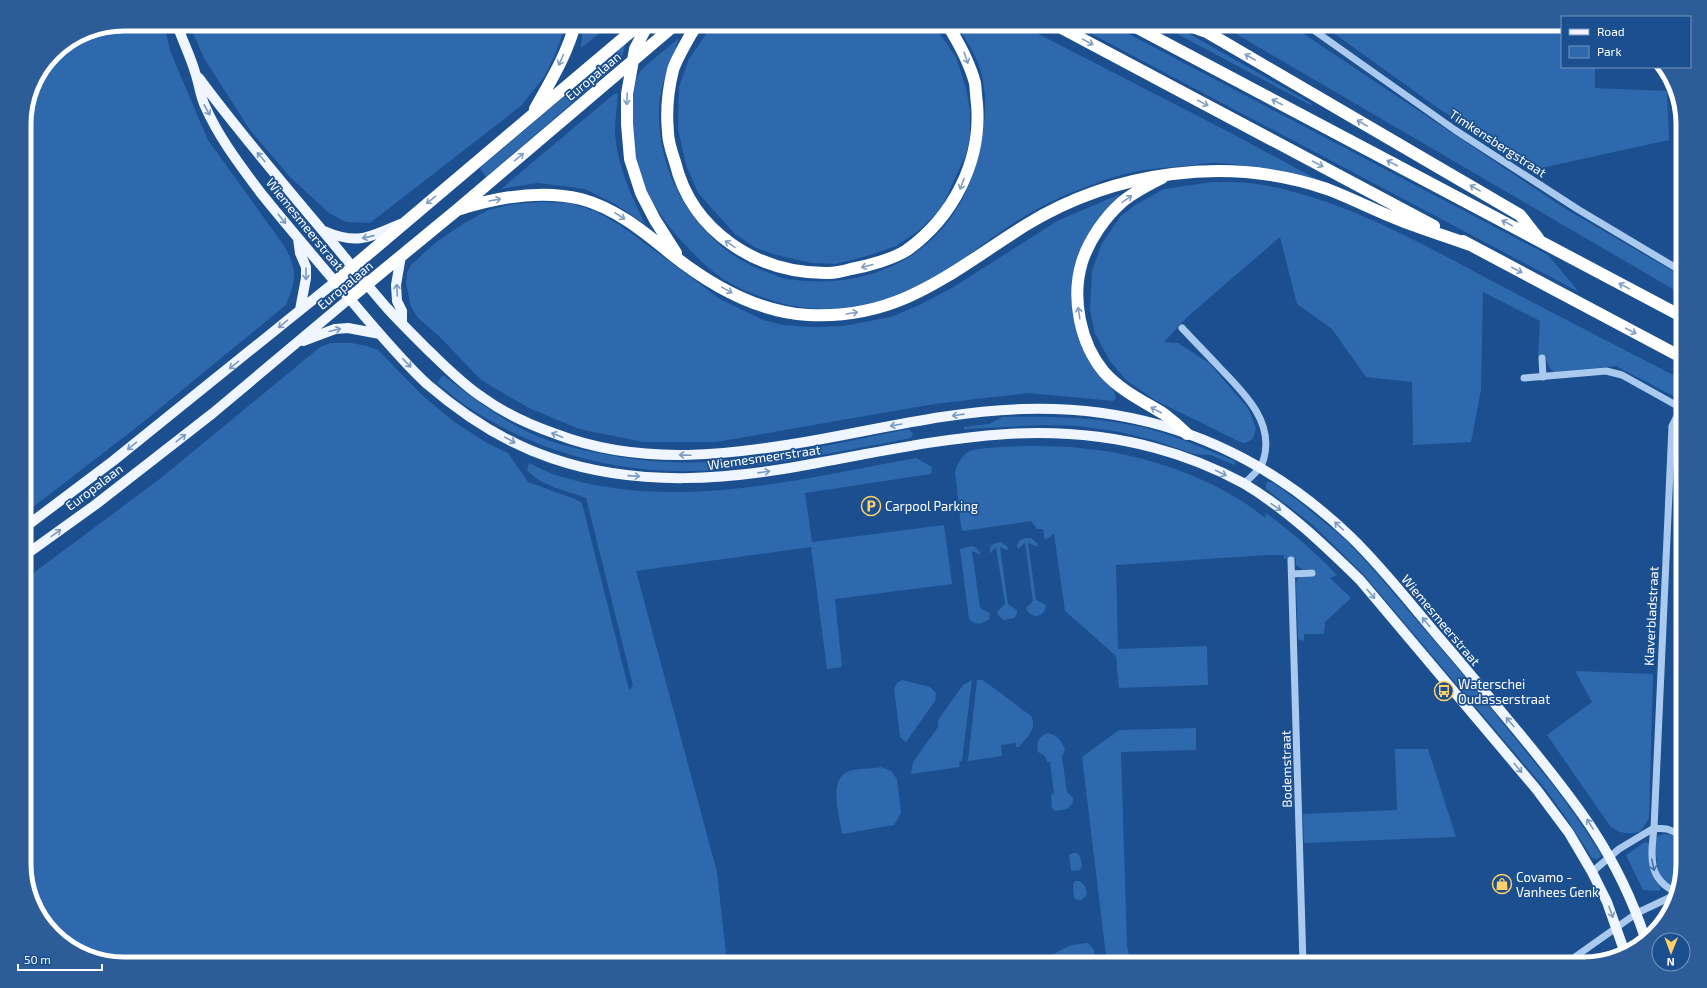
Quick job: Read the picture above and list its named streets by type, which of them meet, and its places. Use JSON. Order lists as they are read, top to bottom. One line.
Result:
{"streets":{"highway":["Europalaan"],"main road":["Wiemesmeerstraat"],"street":["Timkensbergstraat","Klaverbladstraat","Bodemstraat"]},"crossings":[["Europalaan","Wiemesmeerstraat"]],"places":{"parking":["Carpool Parking"],"bus stop":["Waterschei Oudasserstraat"],"shop":["Covamo - Vanhees Genk"]},"legend":["Road","Park"],"scale_bar":"50 m","north":"bottom"}
